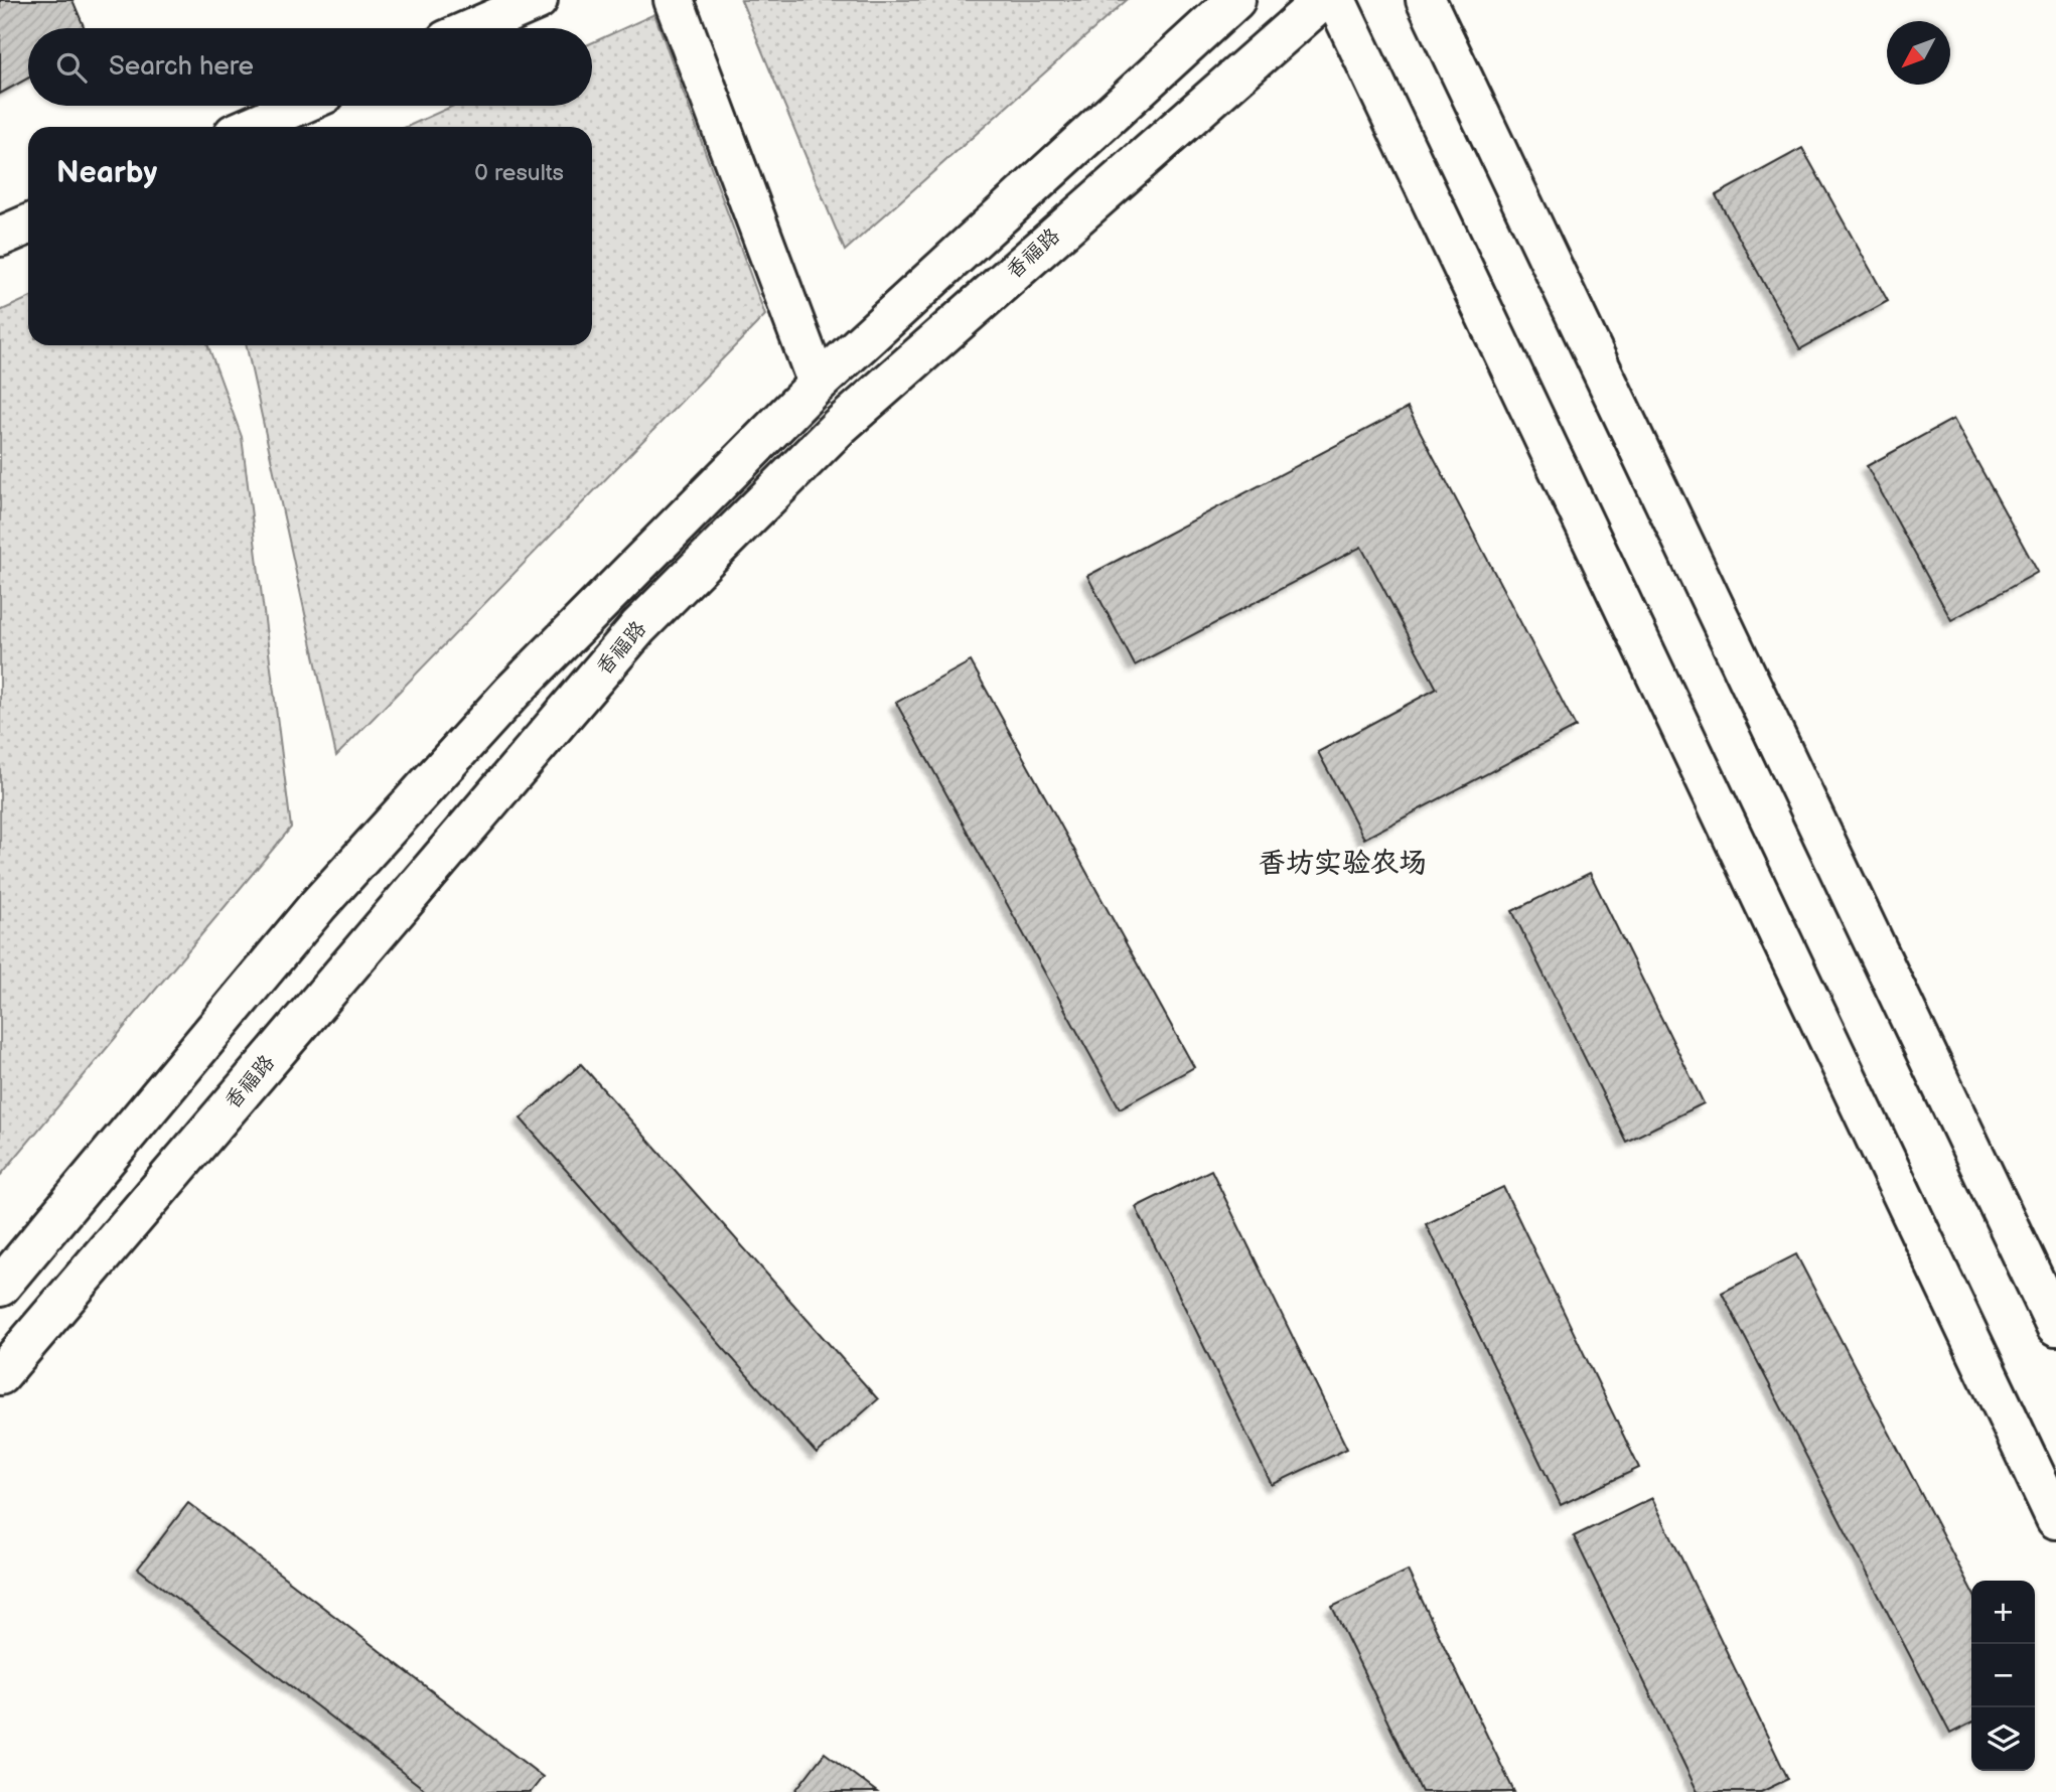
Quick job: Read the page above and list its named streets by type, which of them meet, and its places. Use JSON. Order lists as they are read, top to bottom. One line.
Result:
{"streets":{"street":["香福路"]},"districts":["香坊实验农场"],"north":"bottom left","page":{"search":"Search here","heading":["Nearby","0 results"],"map_buttons":["+","−"]}}
